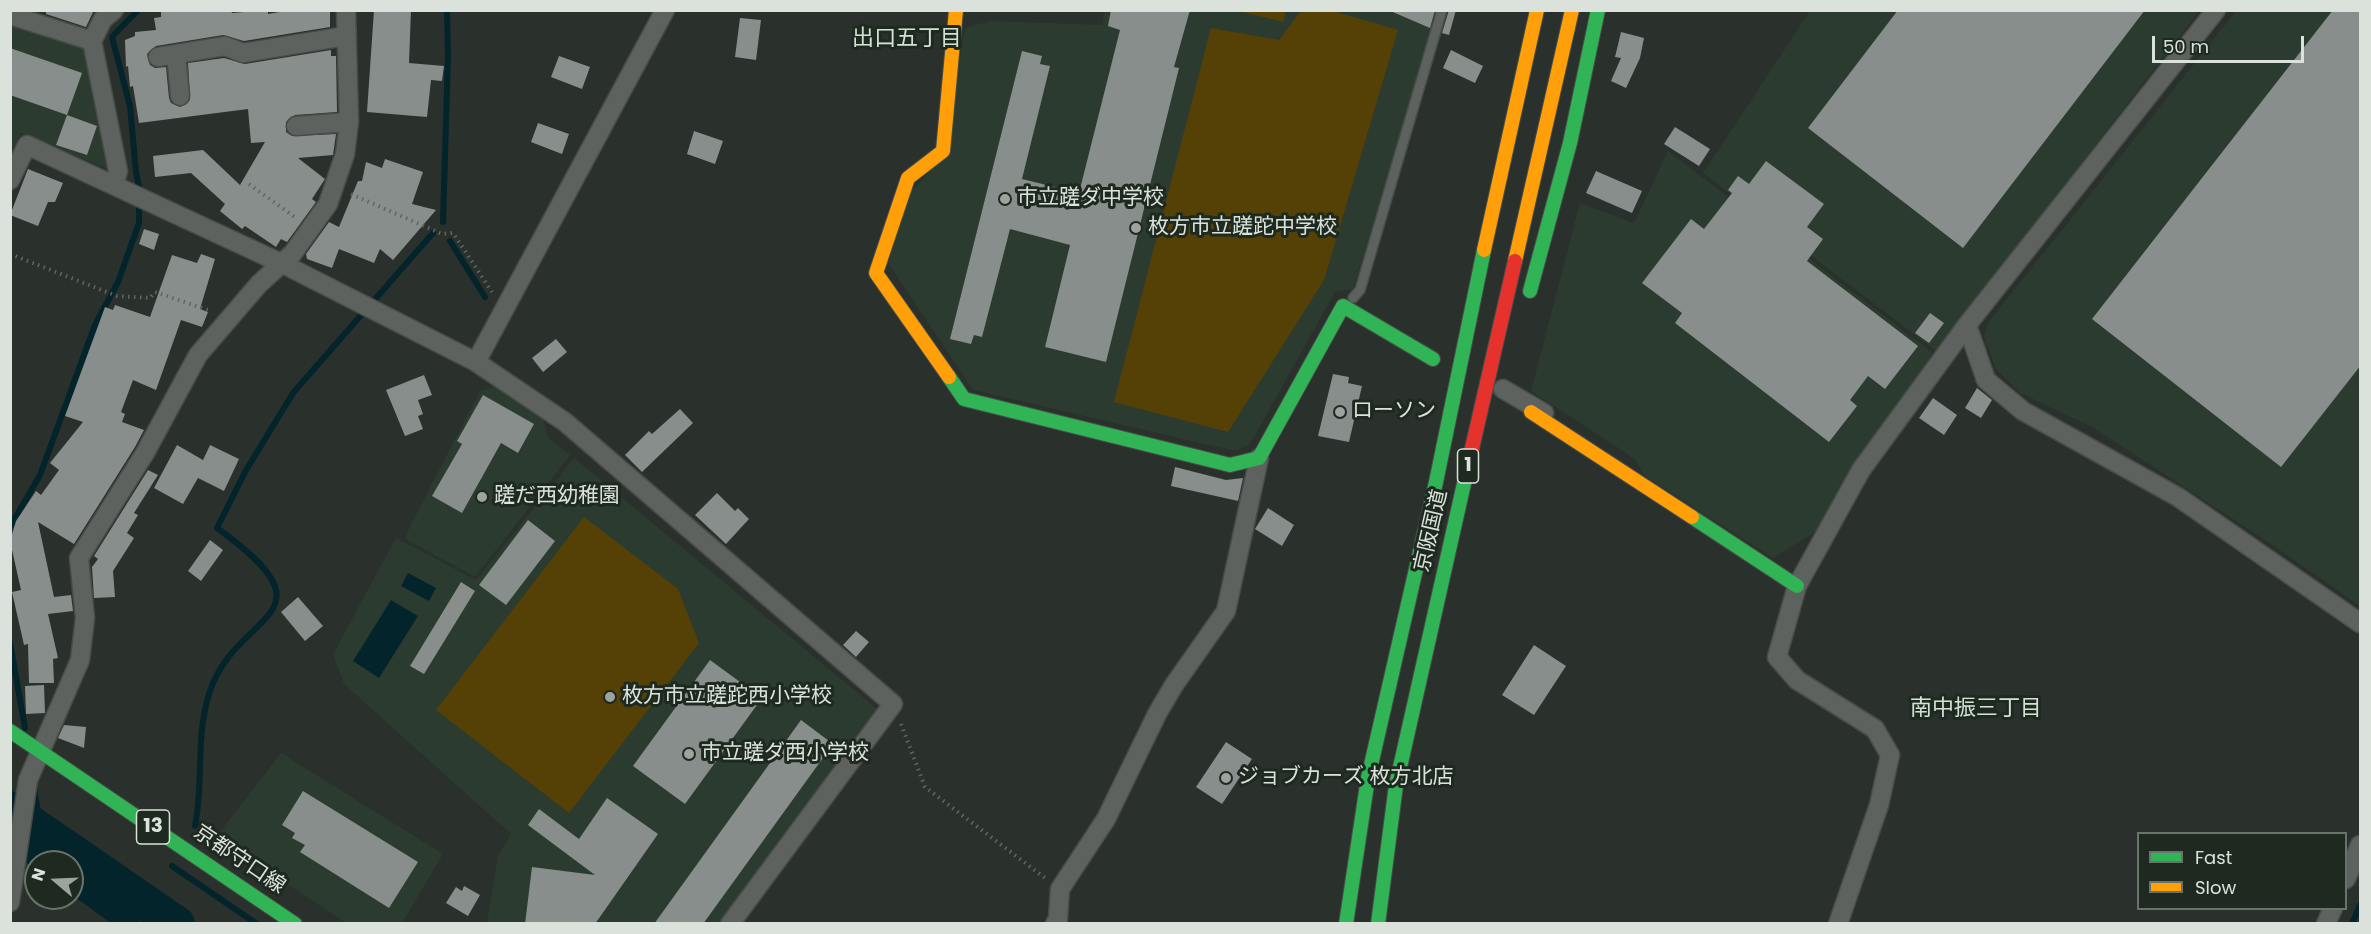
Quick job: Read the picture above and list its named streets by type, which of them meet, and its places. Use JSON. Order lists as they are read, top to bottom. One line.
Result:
{"streets":{"main road":["1","京阪国道","13","京都守口線"]},"districts":["出口五丁目","南中振三丁目"],"places":["市立蹉ダ中学校","枚方市立蹉跎中学校","ローソン","蹉だ西幼稚園","枚方市立蹉跎西小学校","市立蹉ダ西小学校","ジョブカーズ 枚方北店"],"legend":["Fast","Slow"],"scale_bar":"50 m","north":"left"}
